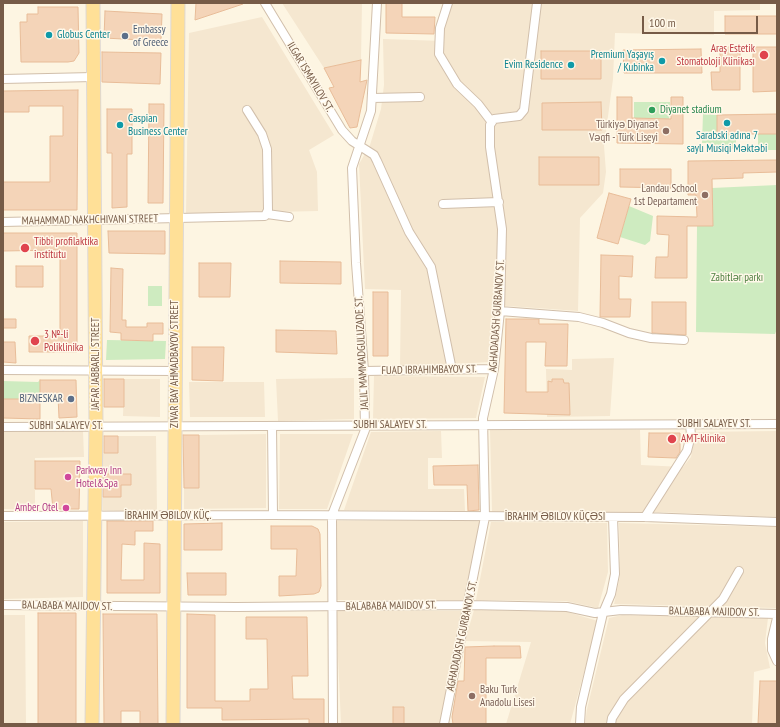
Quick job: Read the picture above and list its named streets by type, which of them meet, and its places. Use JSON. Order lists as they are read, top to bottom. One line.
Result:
{"streets":{"main road":["JAFAR JABBARLI STREET","ZIVAR BAY AHMADBAYOV STREET"],"street":["ILGAR ISMAYILOV ST.","MAHAMMAD NAKHCHIVANI STREET","AGHADADASH GURBANOV ST.","JALIL MAMMADGULUZADE ST.","FUAD IBRAHIMBAYOV ST.","SUBHI SALAYEV ST.","İBRAHIM ƏBILOV KÜÇ.","İBRAHIM ƏBILOV KÜÇƏSI","BALABABA MAJIDOV ST."]},"crossings":[["ILGAR ISMAYILOV ST.","JALIL MAMMADGULUZADE ST."],["ILGAR ISMAYILOV ST.","FUAD IBRAHIMBAYOV ST."],["MAHAMMAD NAKHCHIVANI STREET","JAFAR JABBARLI STREET"],["MAHAMMAD NAKHCHIVANI STREET","ZIVAR BAY AHMADBAYOV STREET"],["AGHADADASH GURBANOV ST.","FUAD IBRAHIMBAYOV ST."],["AGHADADASH GURBANOV ST.","SUBHI SALAYEV ST."],["AGHADADASH GURBANOV ST.","İBRAHIM ƏBILOV KÜÇƏSI"],["AGHADADASH GURBANOV ST.","BALABABA MAJIDOV ST."],["JALIL MAMMADGULUZADE ST.","FUAD IBRAHIMBAYOV ST."],["JALIL MAMMADGULUZADE ST.","SUBHI SALAYEV ST."],["JALIL MAMMADGULUZADE ST.","İBRAHIM ƏBILOV KÜÇ."],["JALIL MAMMADGULUZADE ST.","İBRAHIM ƏBILOV KÜÇƏSI"],["JALIL MAMMADGULUZADE ST.","BALABABA MAJIDOV ST."],["JAFAR JABBARLI STREET","SUBHI SALAYEV ST."],["JAFAR JABBARLI STREET","İBRAHIM ƏBILOV KÜÇ."],["JAFAR JABBARLI STREET","BALABABA MAJIDOV ST."],["ZIVAR BAY AHMADBAYOV STREET","SUBHI SALAYEV ST."],["ZIVAR BAY AHMADBAYOV STREET","İBRAHIM ƏBILOV KÜÇ."],["ZIVAR BAY AHMADBAYOV STREET","BALABABA MAJIDOV ST."],["İBRAHIM ƏBILOV KÜÇ.","İBRAHIM ƏBILOV KÜÇƏSI"]],"parks":["Zabitlər parkı"],"places":["Globus Center","Embassy of Greece","Araş Estetik Stomatoloji Klinikası","Premium Yaşayış / Kubinka","Evim Residence","Diyanet stadium","Sarabski adına 7 saylı Musiqi Məktəbi","Caspian Business Center","Türkiyə Diyanət Vəqfi - Türk Liseyi","Landau School 1st Departament","Tibbi profilaktika institutu","3 №-li Poliklinika","BIZNESKAR","AMT-klinika","Parkway Inn Hotel&Spa","Amber Otel","Baku Turk Anadolu Lisesi"],"scale_bar":"100 m"}
